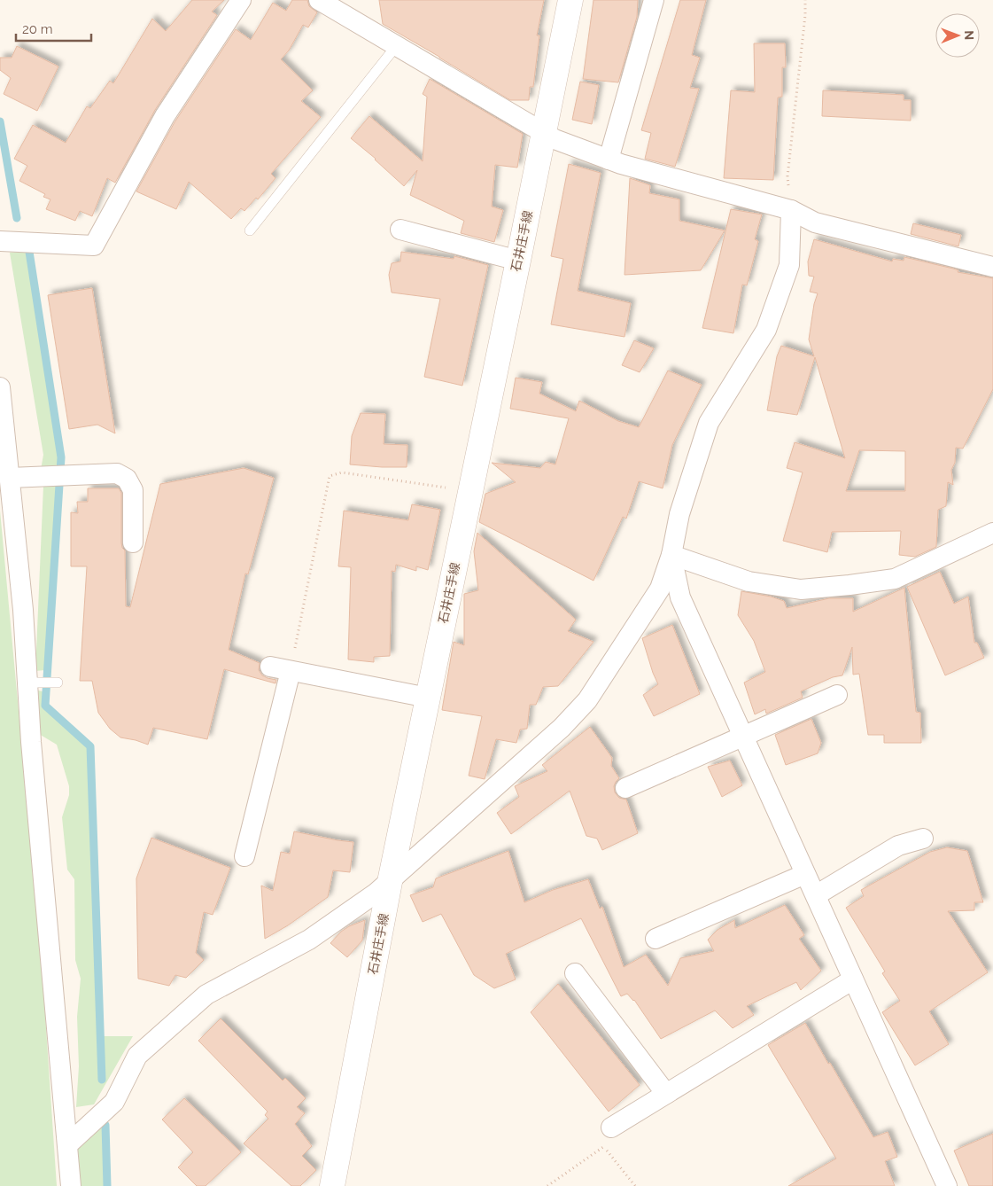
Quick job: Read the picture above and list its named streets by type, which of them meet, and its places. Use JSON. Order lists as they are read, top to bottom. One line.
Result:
{"streets":{"street":["石井庄手線"]},"scale_bar":"20 m","north":"right"}
